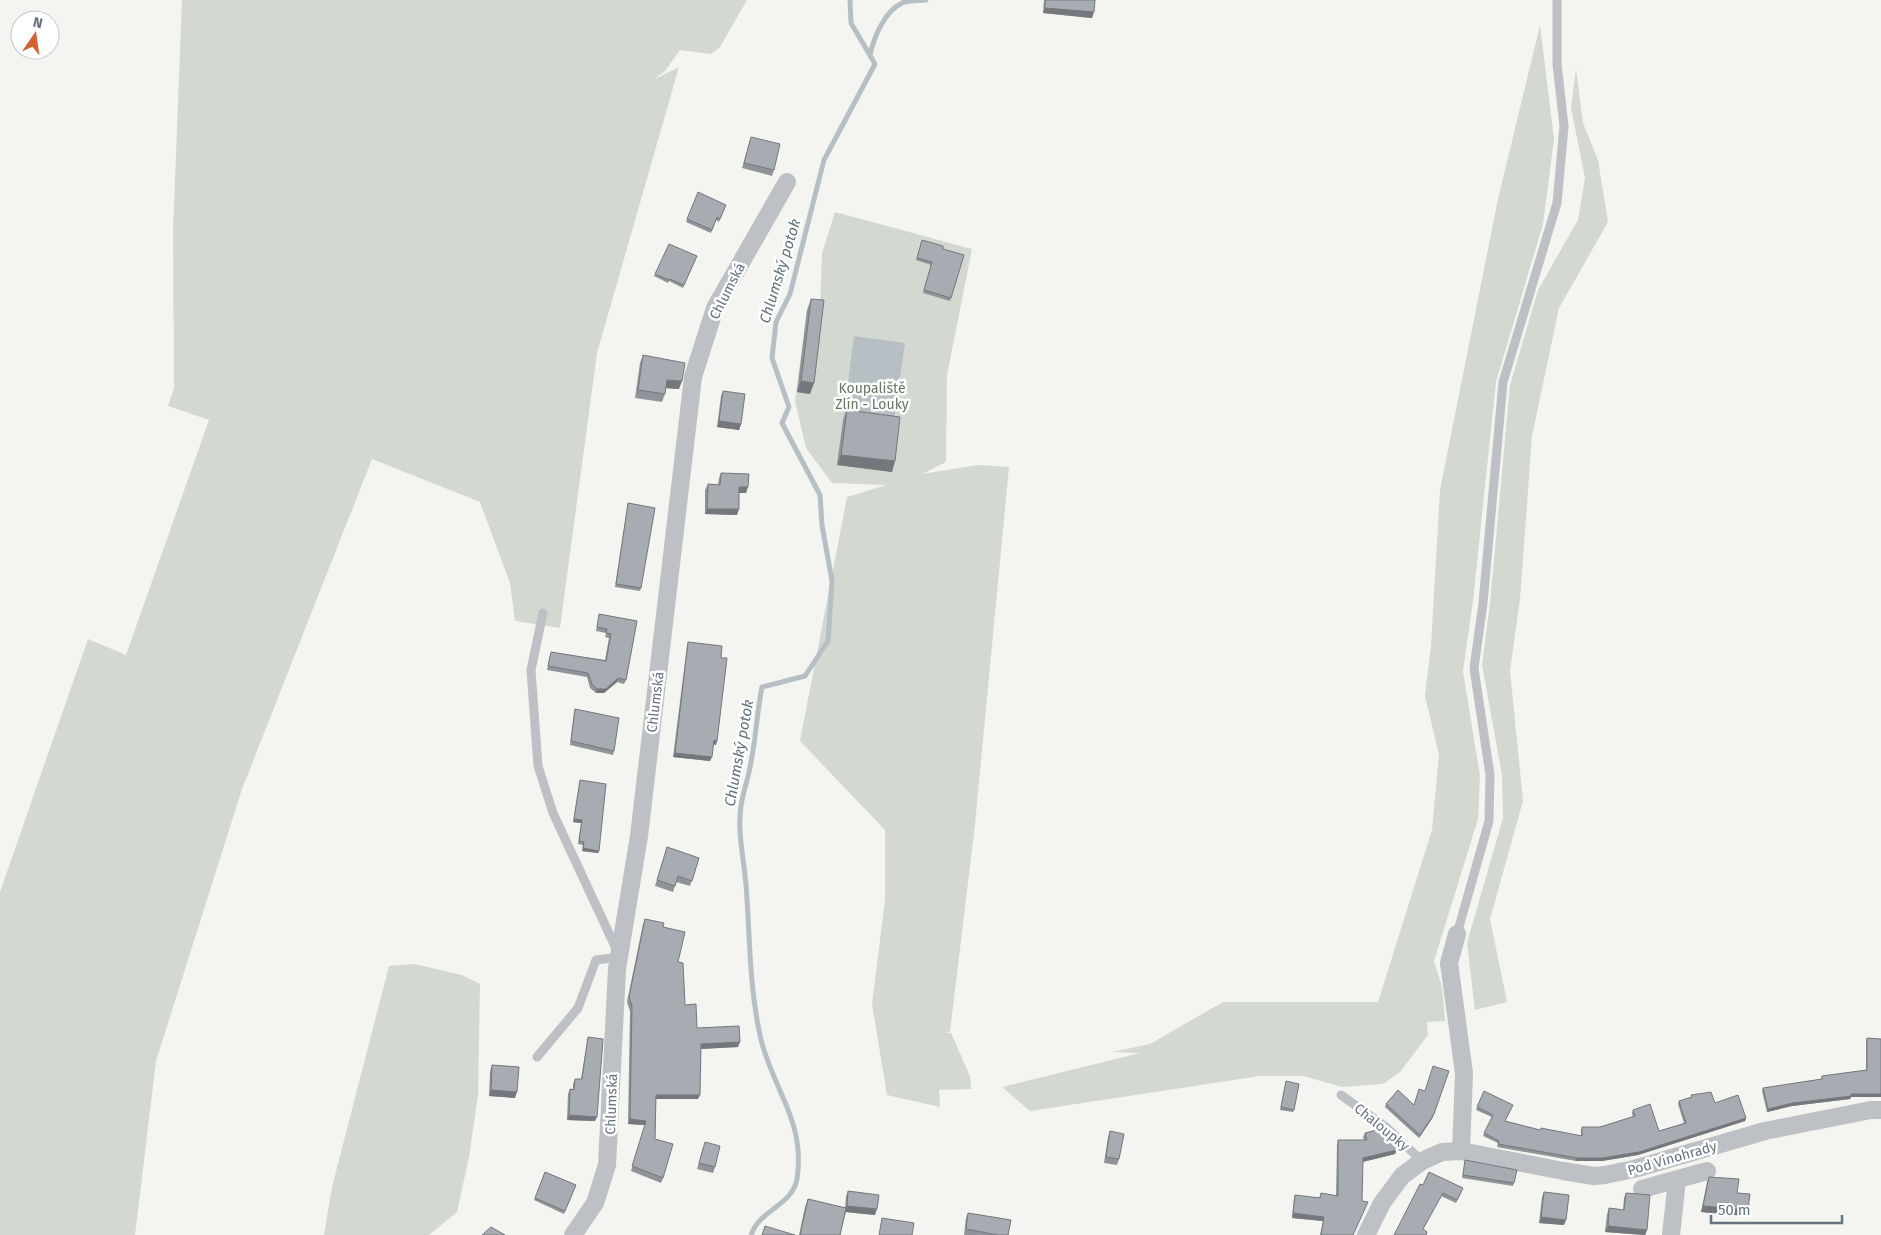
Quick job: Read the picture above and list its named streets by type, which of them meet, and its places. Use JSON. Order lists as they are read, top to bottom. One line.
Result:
{"streets":{"street":["Chlumská","Chaloupky","Pod Vinohrady"]},"crossings":[["Chaloupky","Pod Vinohrady"]],"water":["Chlumský potok"],"parks":["Koupaliště Zlín - Louky"],"scale_bar":"50 m","north":"top"}
